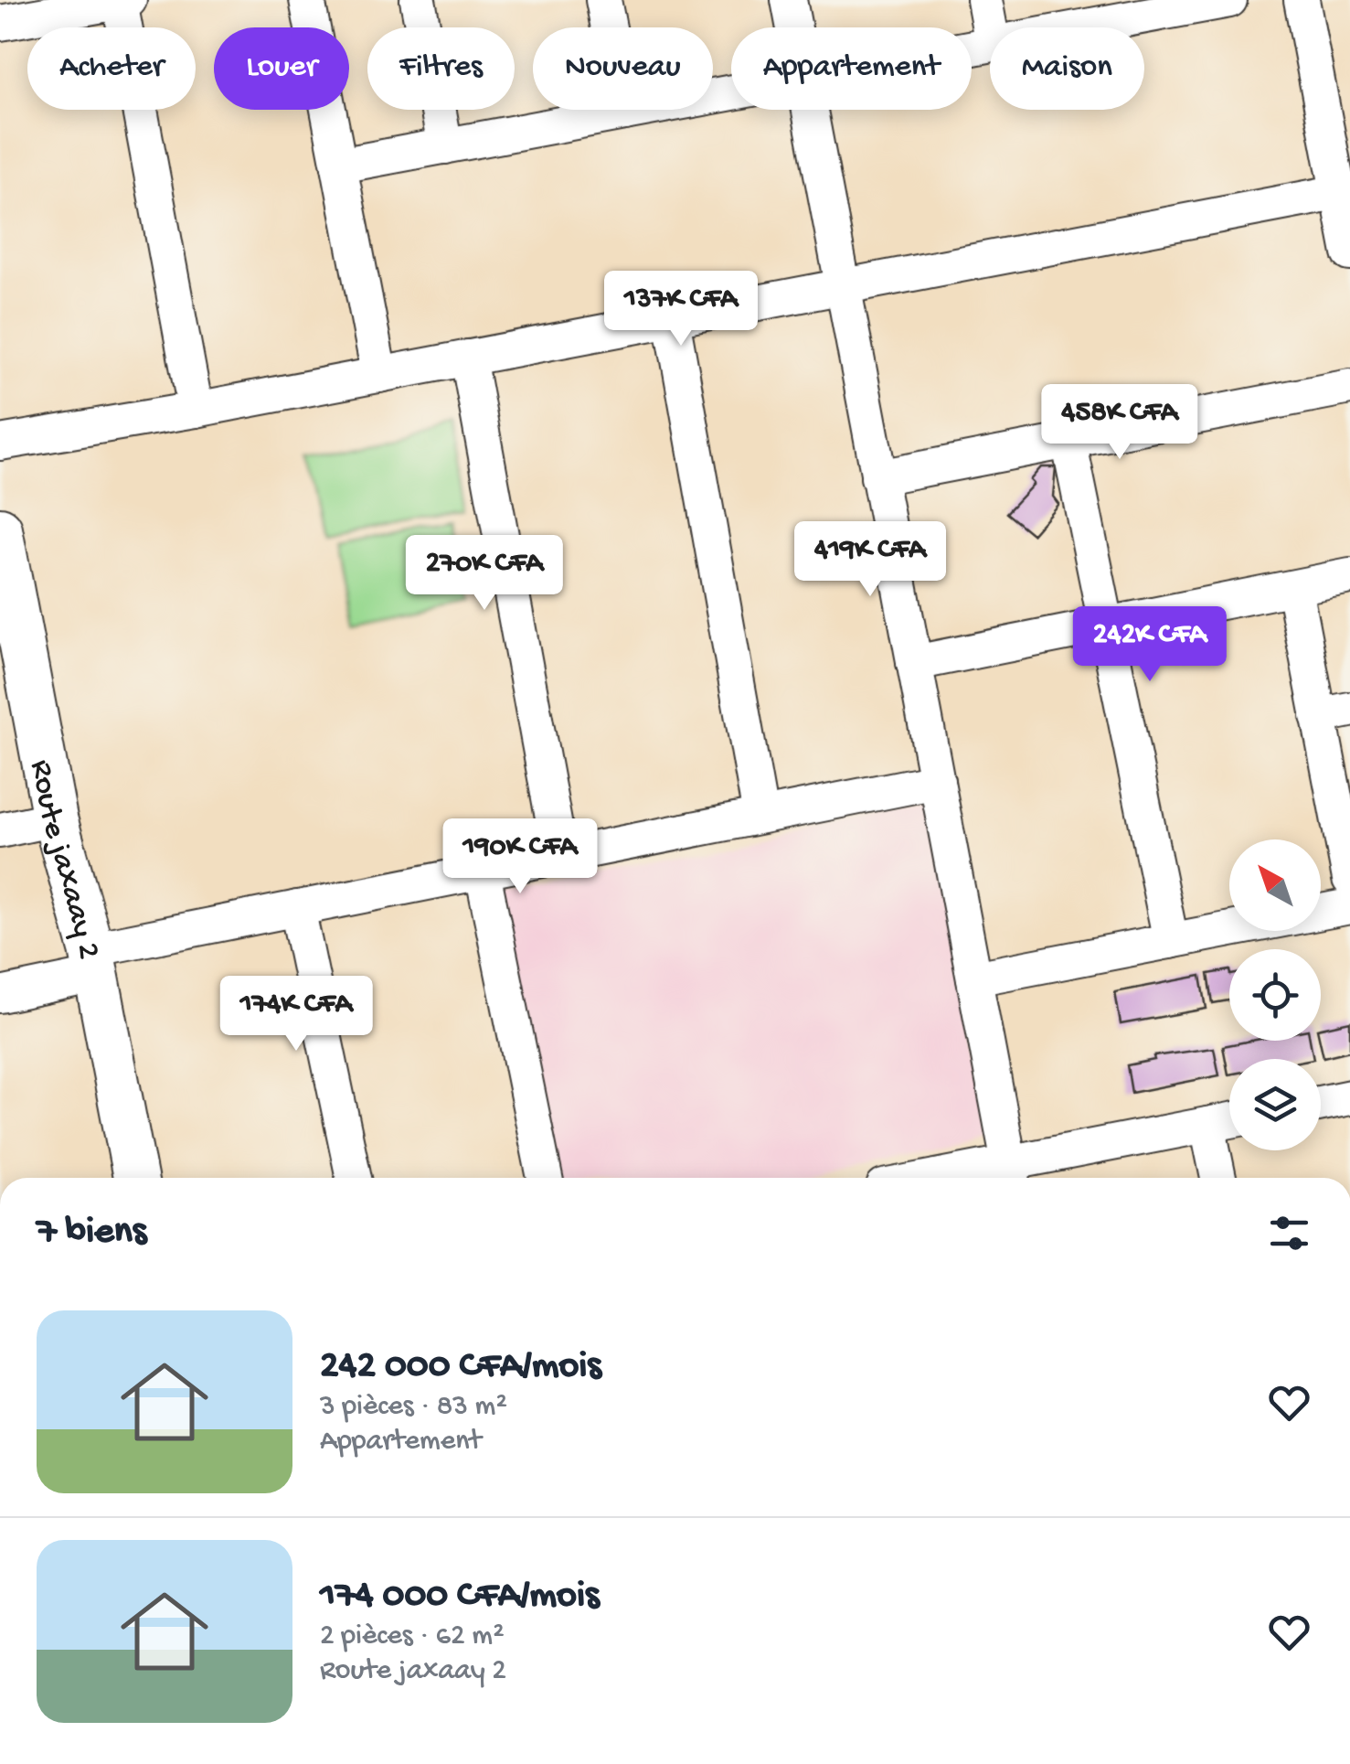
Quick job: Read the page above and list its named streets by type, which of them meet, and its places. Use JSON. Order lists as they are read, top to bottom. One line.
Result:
{"streets":{"street":["Route jaxaay 2"]},"north":"top left","page":{"chip":["Acheter","Louer","Filtres","Nouveau","Appartement","Maison"],"price":["137K CFA","458K CFA","419K CFA","270K CFA","242K CFA","190K CFA","174K CFA"],"heading":"7 biens","list":[{"name":"242 000 CFA/mois","note":"3 pièces · 83 m² · Appartement"},{"name":"174 000 CFA/mois","note":"2 pièces · 62 m² · Route jaxaay 2"}]}}
